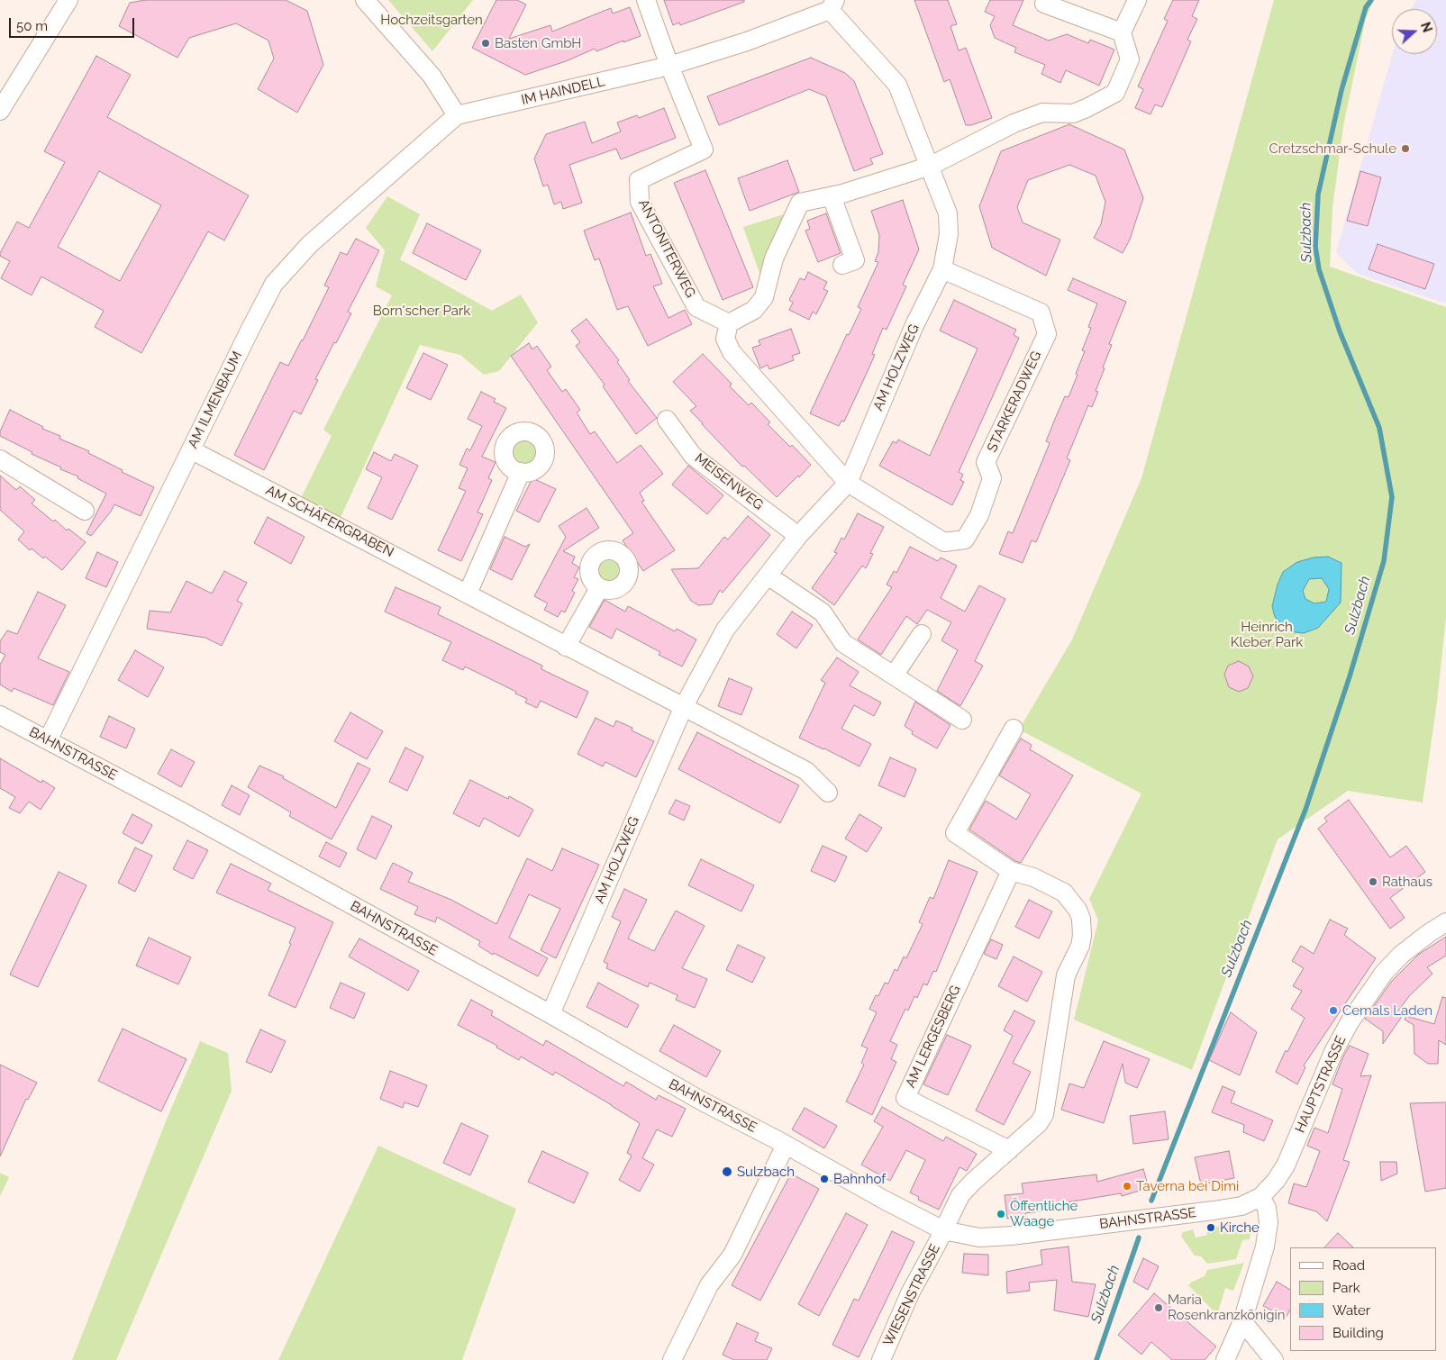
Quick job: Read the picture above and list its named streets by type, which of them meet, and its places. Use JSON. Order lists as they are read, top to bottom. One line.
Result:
{"streets":{"street":["IM HAINDELL","ANTONITERWEG","AM HOLZWEG","AM ILMENBAUM","STARKERADWEG","MEISENWEG","AM SCHÄFERGRABEN","BAHNSTRASSE","AM LERGESBERG","HAUPTSTRASSE","WIESENSTRASSE"]},"crossings":[["IM HAINDELL","ANTONITERWEG"],["IM HAINDELL","AM HOLZWEG"],["IM HAINDELL","AM ILMENBAUM"],["AM HOLZWEG","STARKERADWEG"],["AM HOLZWEG","MEISENWEG"],["AM HOLZWEG","AM SCHÄFERGRABEN"],["AM HOLZWEG","BAHNSTRASSE"],["AM ILMENBAUM","AM SCHÄFERGRABEN"],["AM ILMENBAUM","BAHNSTRASSE"],["BAHNSTRASSE","HAUPTSTRASSE"],["BAHNSTRASSE","WIESENSTRASSE"]],"water":["Sulzbach"],"parks":["Hochzeitsgarten","Born'scher Park","Heinrich Kleber Park"],"places":["Basten GmbH","Cretzschmar-Schule","Rathaus","Cemals Laden","Sulzbach","Bahnhof","Taverna bei Dimi","Öffentliche Waage","Kirche","Maria Rosenkranzkönigin"],"legend":["Road","Park","Water","Building"],"scale_bar":"50 m","north":"right"}
